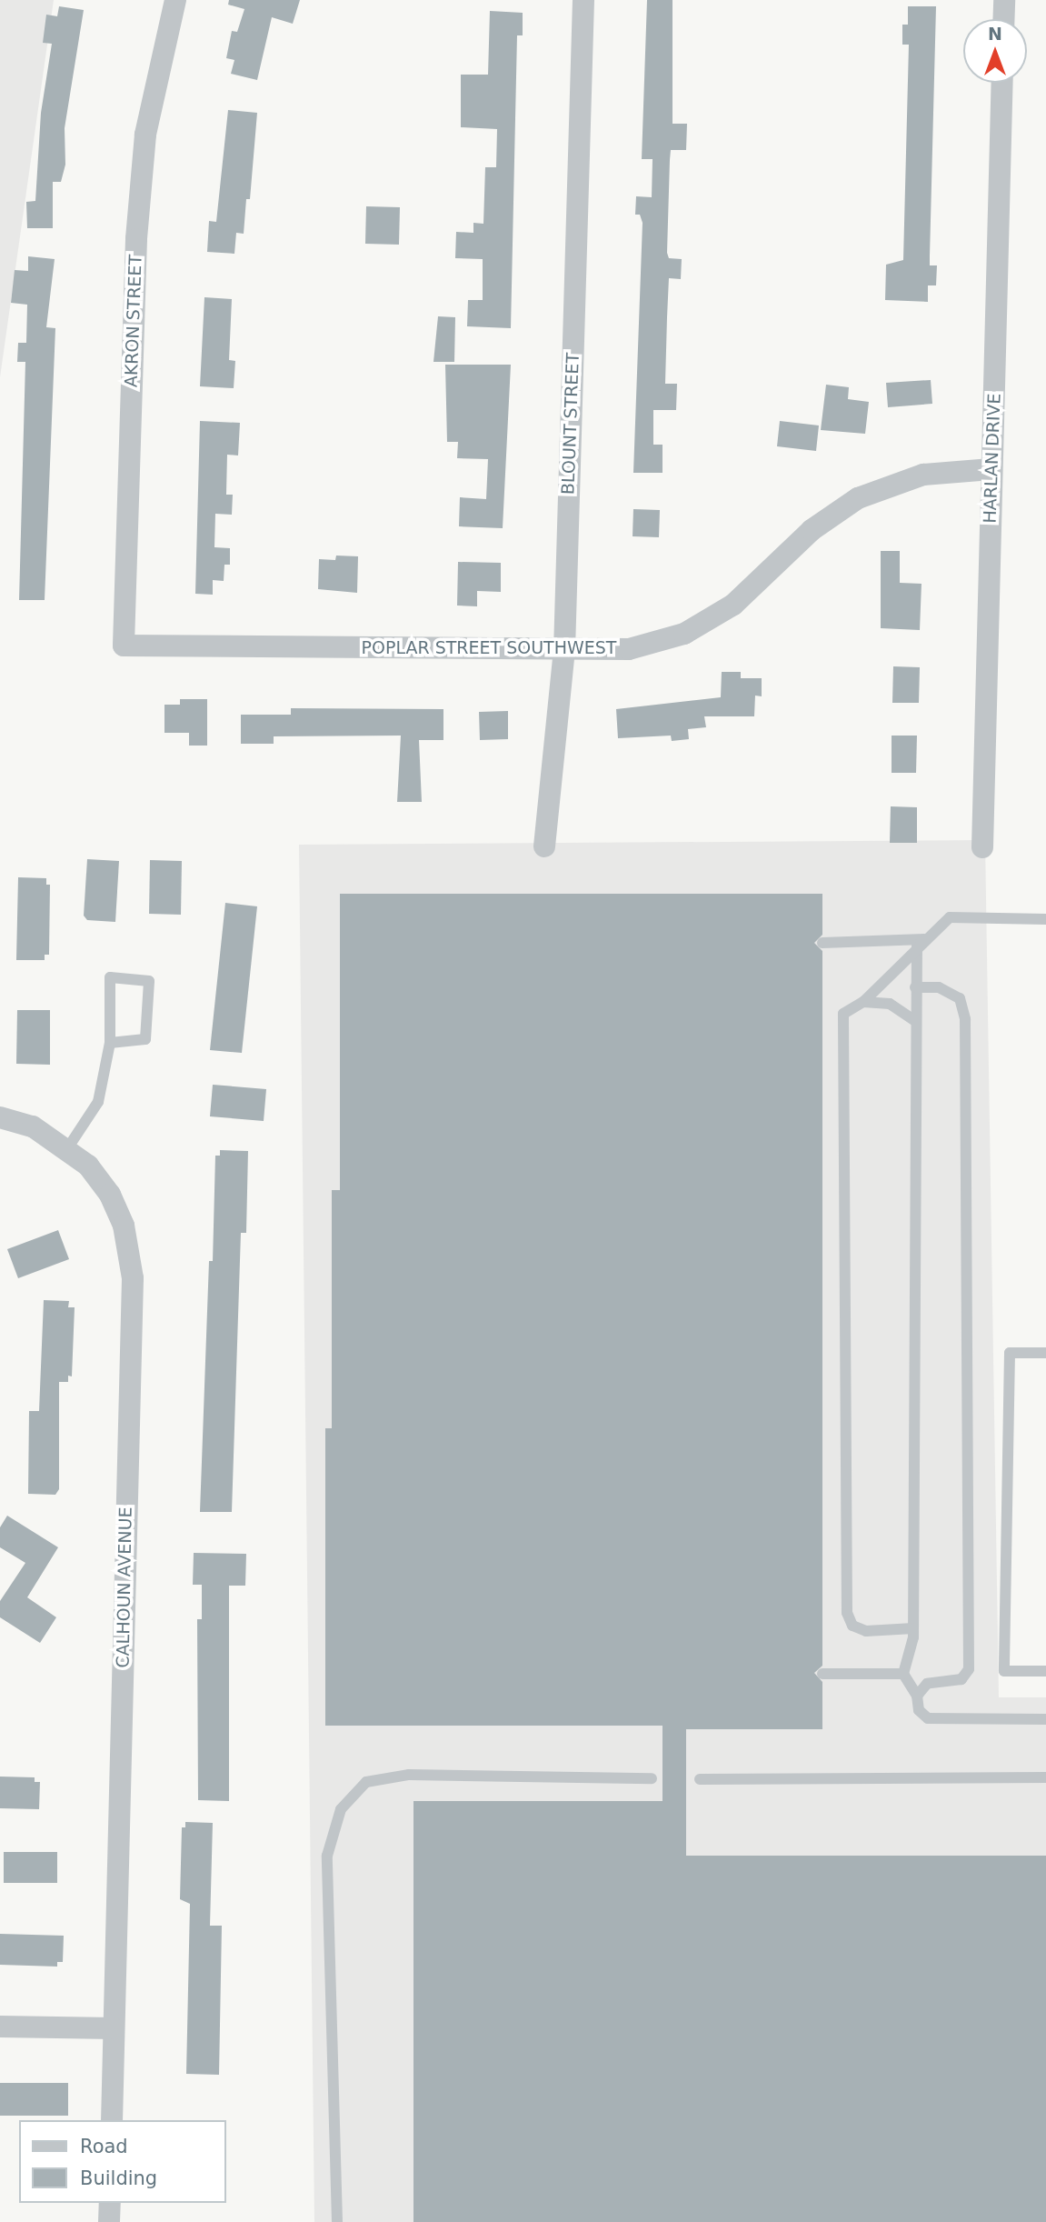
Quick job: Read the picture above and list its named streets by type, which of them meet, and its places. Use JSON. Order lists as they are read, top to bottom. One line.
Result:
{"streets":{"street":["AKRON STREET","BLOUNT STREET","HARLAN DRIVE","POPLAR STREET SOUTHWEST","CALHOUN AVENUE"]},"crossings":[["AKRON STREET","POPLAR STREET SOUTHWEST"],["BLOUNT STREET","POPLAR STREET SOUTHWEST"],["HARLAN DRIVE","POPLAR STREET SOUTHWEST"]],"legend":["Road","Building"],"north":"top"}
